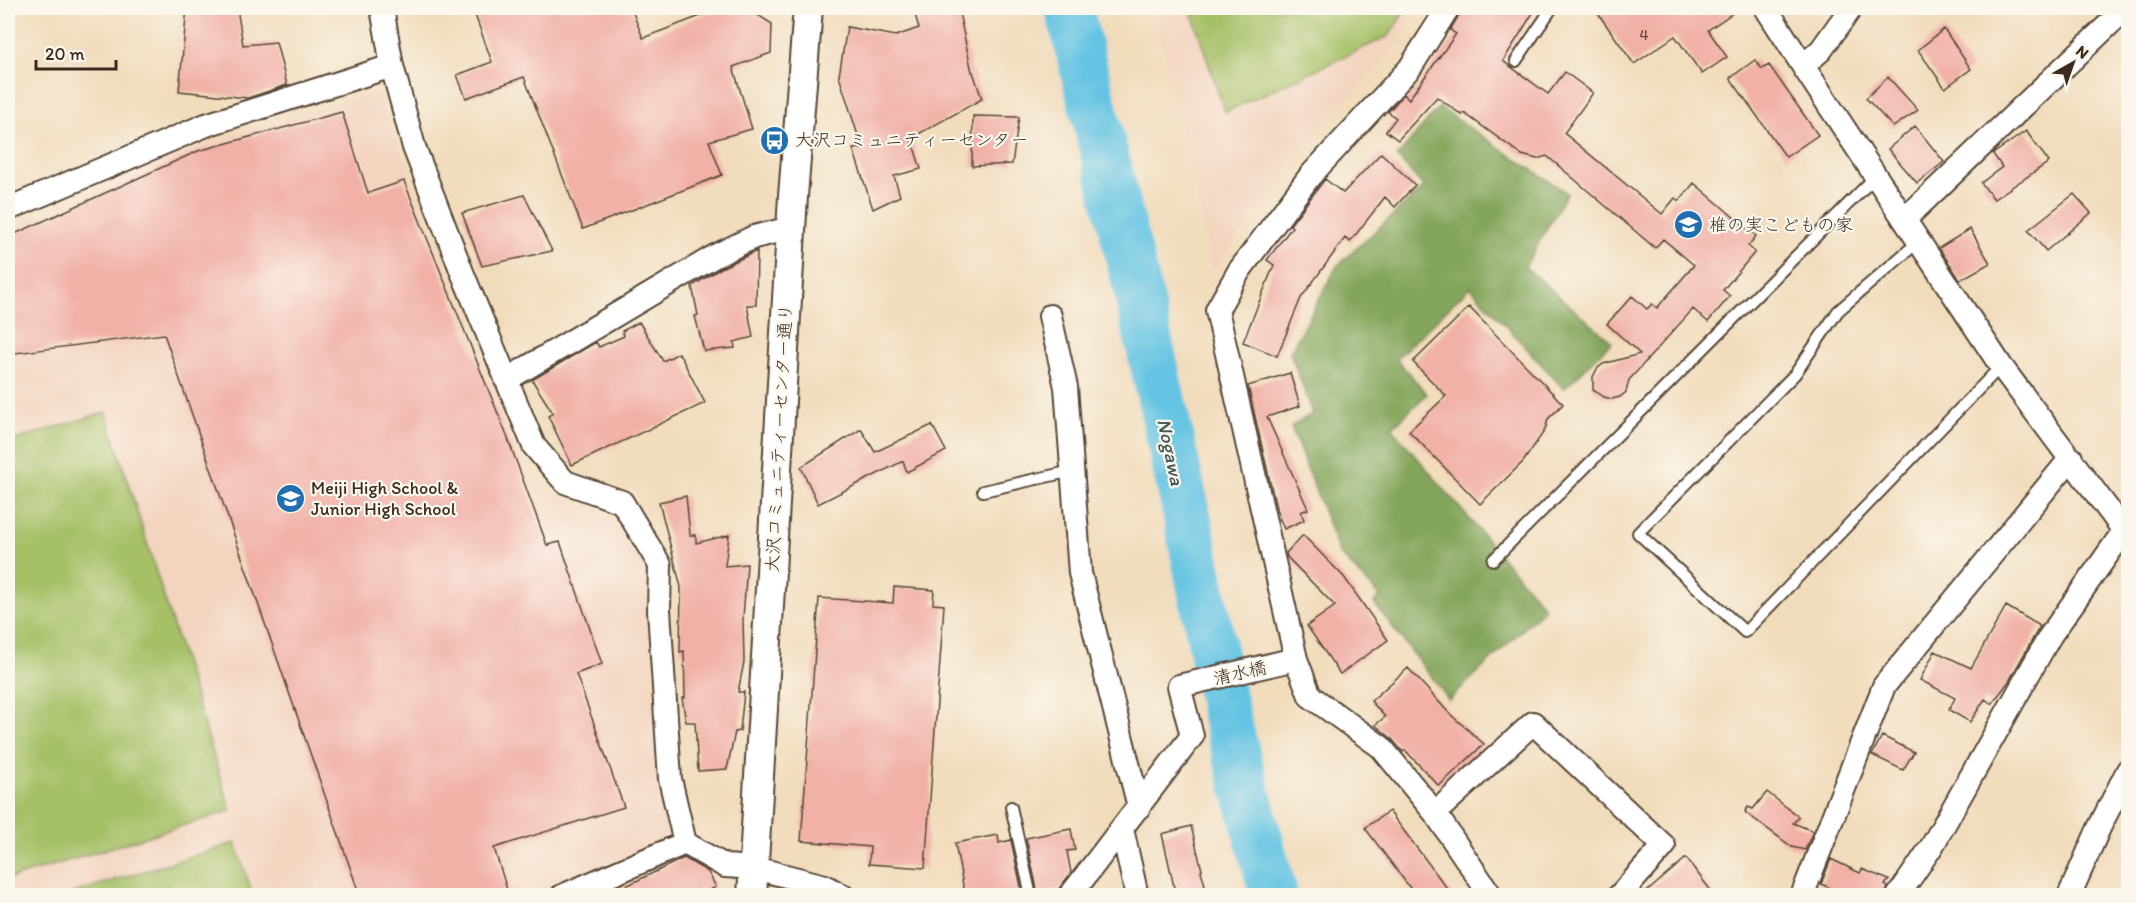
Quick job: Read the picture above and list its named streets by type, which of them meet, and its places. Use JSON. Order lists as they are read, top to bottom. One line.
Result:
{"streets":{"street":["大沢コミュニティーセンター通り","清水橋"]},"water":["Nogawa"],"places":{"bus stop":["大沢コミュニティーセンター"],"school or university":["椎の実こどもの家","Meiji High School & Junior High School"]},"house_numbers":["4"],"scale_bar":"20 m","north":"top right"}
